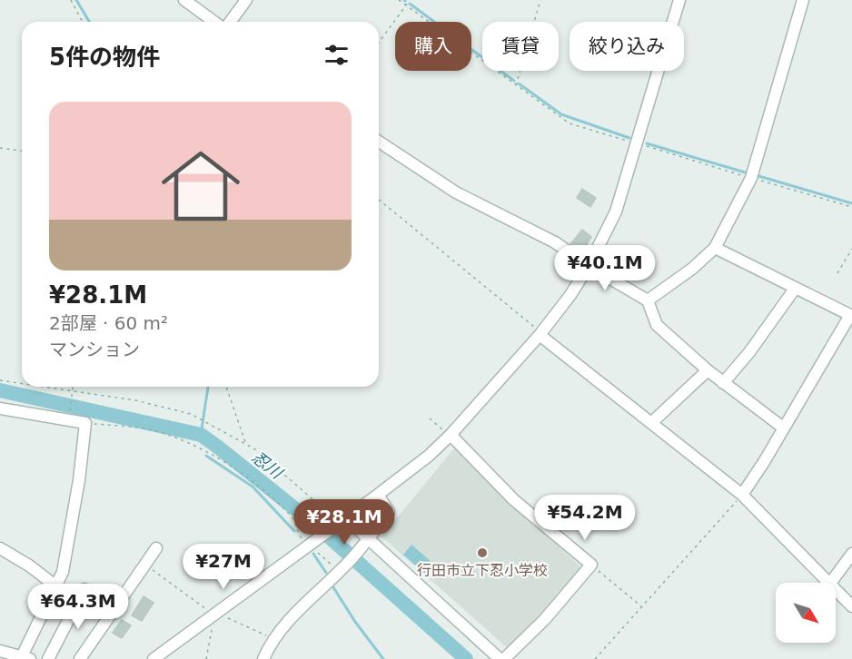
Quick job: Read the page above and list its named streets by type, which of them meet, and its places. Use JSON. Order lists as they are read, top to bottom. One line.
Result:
{"water":["忍川"],"places":["行田市立下忍小学校"],"north":"bottom right","page":{"chip":["購入","賃貸","絞り込み"],"heading":"5件の物件","list":[{"name":"¥28.1M","note":"2部屋 · 60 m² · マンション"}],"price":["¥40.1M","¥54.2M","¥28.1M","¥27M","¥64.3M"]}}
